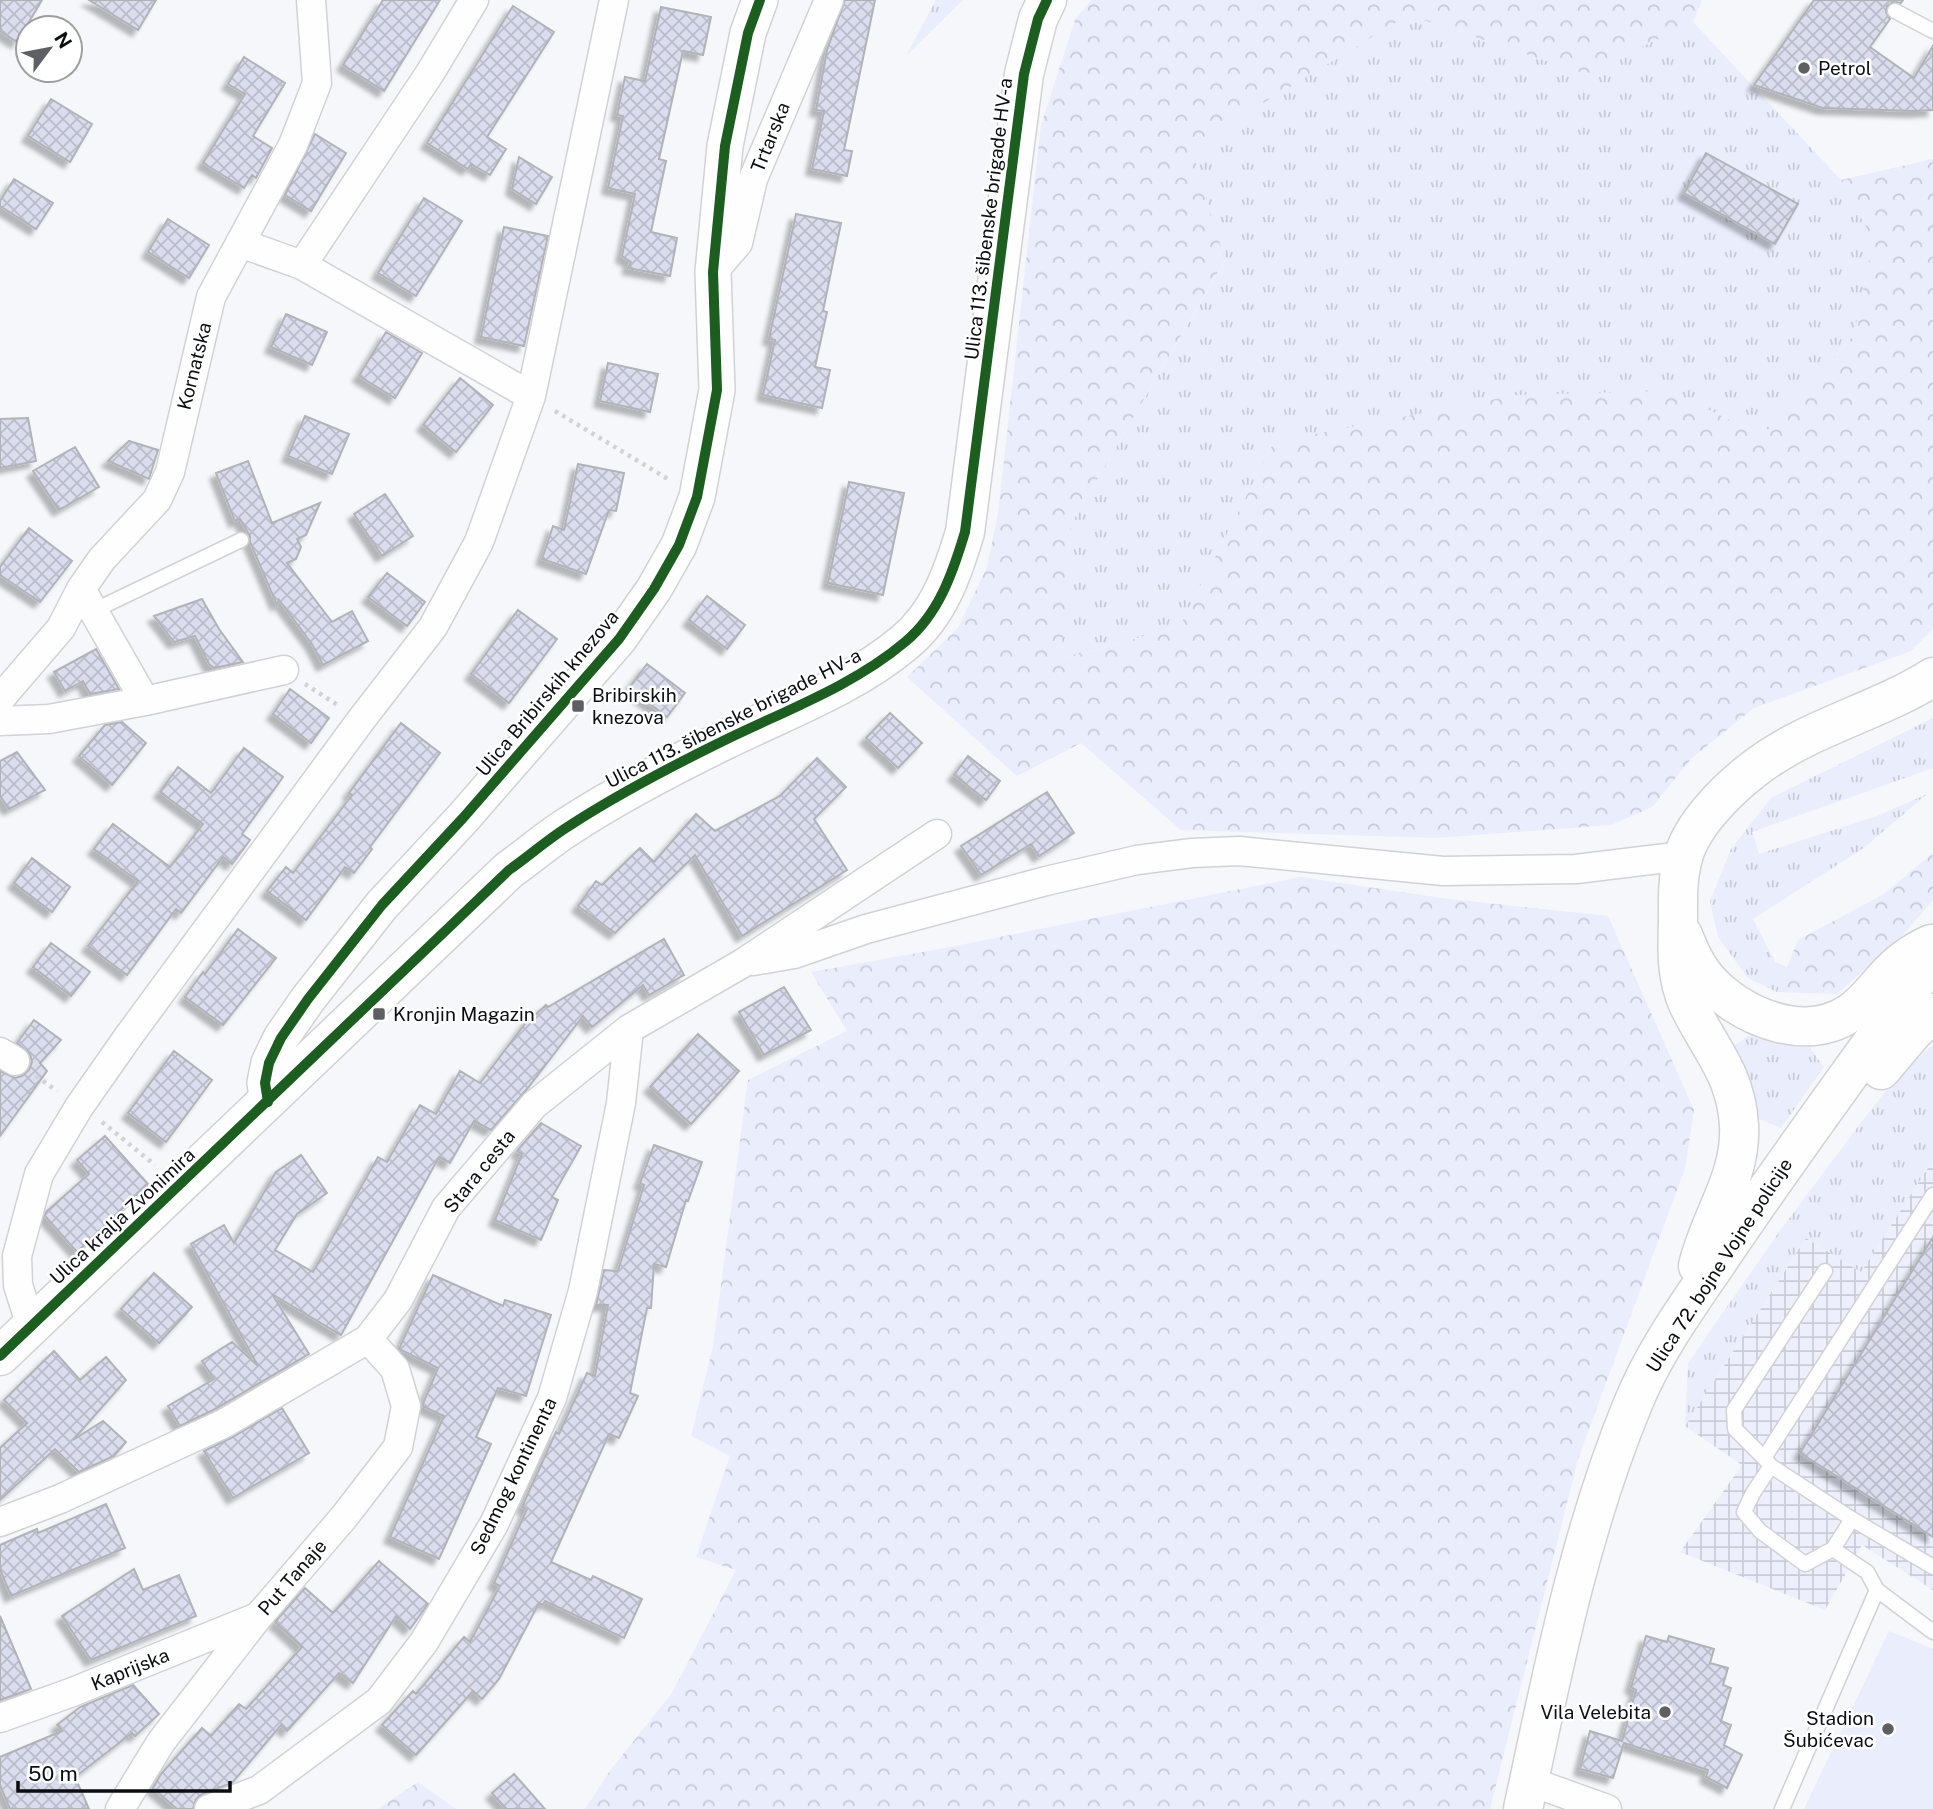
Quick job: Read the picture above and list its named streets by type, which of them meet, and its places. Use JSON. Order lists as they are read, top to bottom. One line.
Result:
{"streets":{"main road":["Ulica 113. šibenske brigade HV-a","Ulica kralja Zvonimira","Ulica 72. bojne Vojne policije"],"street":["Trtarska","Kornatska","Ulica Bribirskih knezova","Stara cesta","Sedmog kontinenta","Put Tanaje","Kaprijska"]},"crossings":[["Trtarska","Ulica Bribirskih knezova"],["Ulica 113. šibenske brigade HV-a","Ulica Bribirskih knezova"],["Ulica 113. šibenske brigade HV-a","Ulica kralja Zvonimira"],["Ulica Bribirskih knezova","Ulica kralja Zvonimira"],["Stara cesta","Sedmog kontinenta"],["Stara cesta","Put Tanaje"],["Put Tanaje","Kaprijska"]],"places":{"other":["Petrol","Vila Velebita","Stadion Šubićevac"],"transit":["Bribirskih knezova","Kronjin Magazin"]},"scale_bar":"50 m","north":"top right"}
